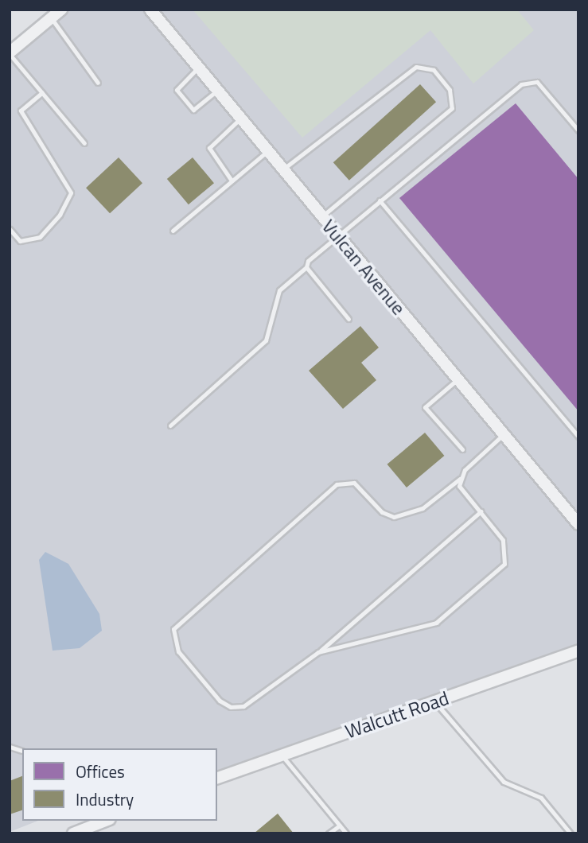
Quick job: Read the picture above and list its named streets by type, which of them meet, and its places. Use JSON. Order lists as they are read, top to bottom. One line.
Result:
{"streets":{"street":["Vulcan Avenue","Walcutt Road"]},"legend":["Offices","Industry"]}
